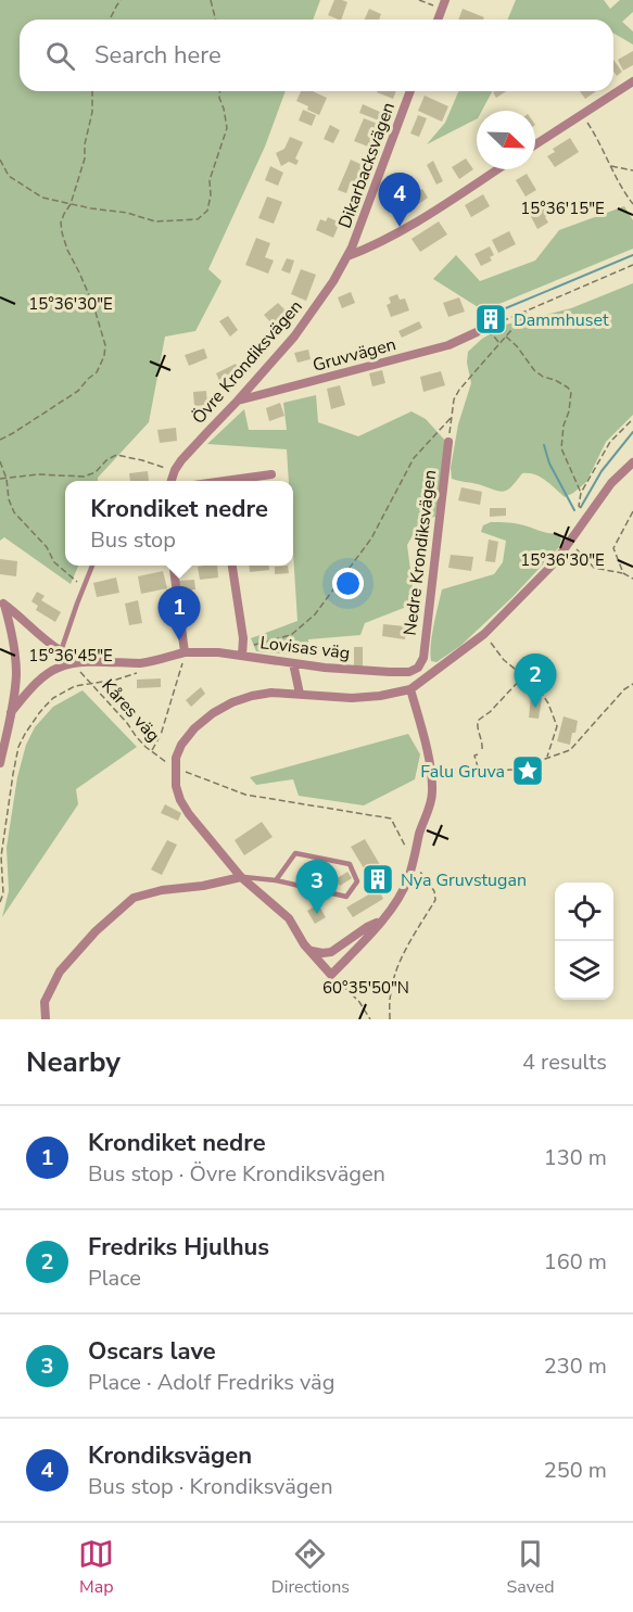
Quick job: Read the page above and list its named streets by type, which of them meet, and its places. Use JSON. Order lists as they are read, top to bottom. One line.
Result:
{"streets":{"street":["Dikarbacksvägen","Gruvvägen","Övre Krondiksvägen","Nedre Krondiksvägen","Lovisas väg"],"path":["Kåres väg"]},"crossings":[["Dikarbacksvägen","Övre Krondiksvägen"],["Gruvvägen","Övre Krondiksvägen"],["Nedre Krondiksvägen","Lovisas väg"]],"places":{"building":["Dammhuset","Nya Gruvstugan"],"place":["Falu Gruva"]},"north":"bottom right","page":{"search":"Search here","pins":["4","1","2","3"],"popup":["Krondiket nedre","Bus stop"],"heading":["Nearby","4 results"],"list":[{"mark":"1","name":"Krondiket nedre","note":"Bus stop · Övre Krondiksvägen","value":"130 m"},{"mark":"2","name":"Fredriks Hjulhus","note":"Place","value":"160 m"},{"mark":"3","name":"Oscars lave","note":"Place · Adolf Fredriks väg","value":"230 m"},{"mark":"4","name":"Krondiksvägen","note":"Bus stop · Krondiksvägen","value":"250 m"}],"nav":["Map","Directions","Saved"]},"coordinates":["15°36'15\"E","15°36'30\"E","15°36'45\"E","60°35'50\"N"]}
